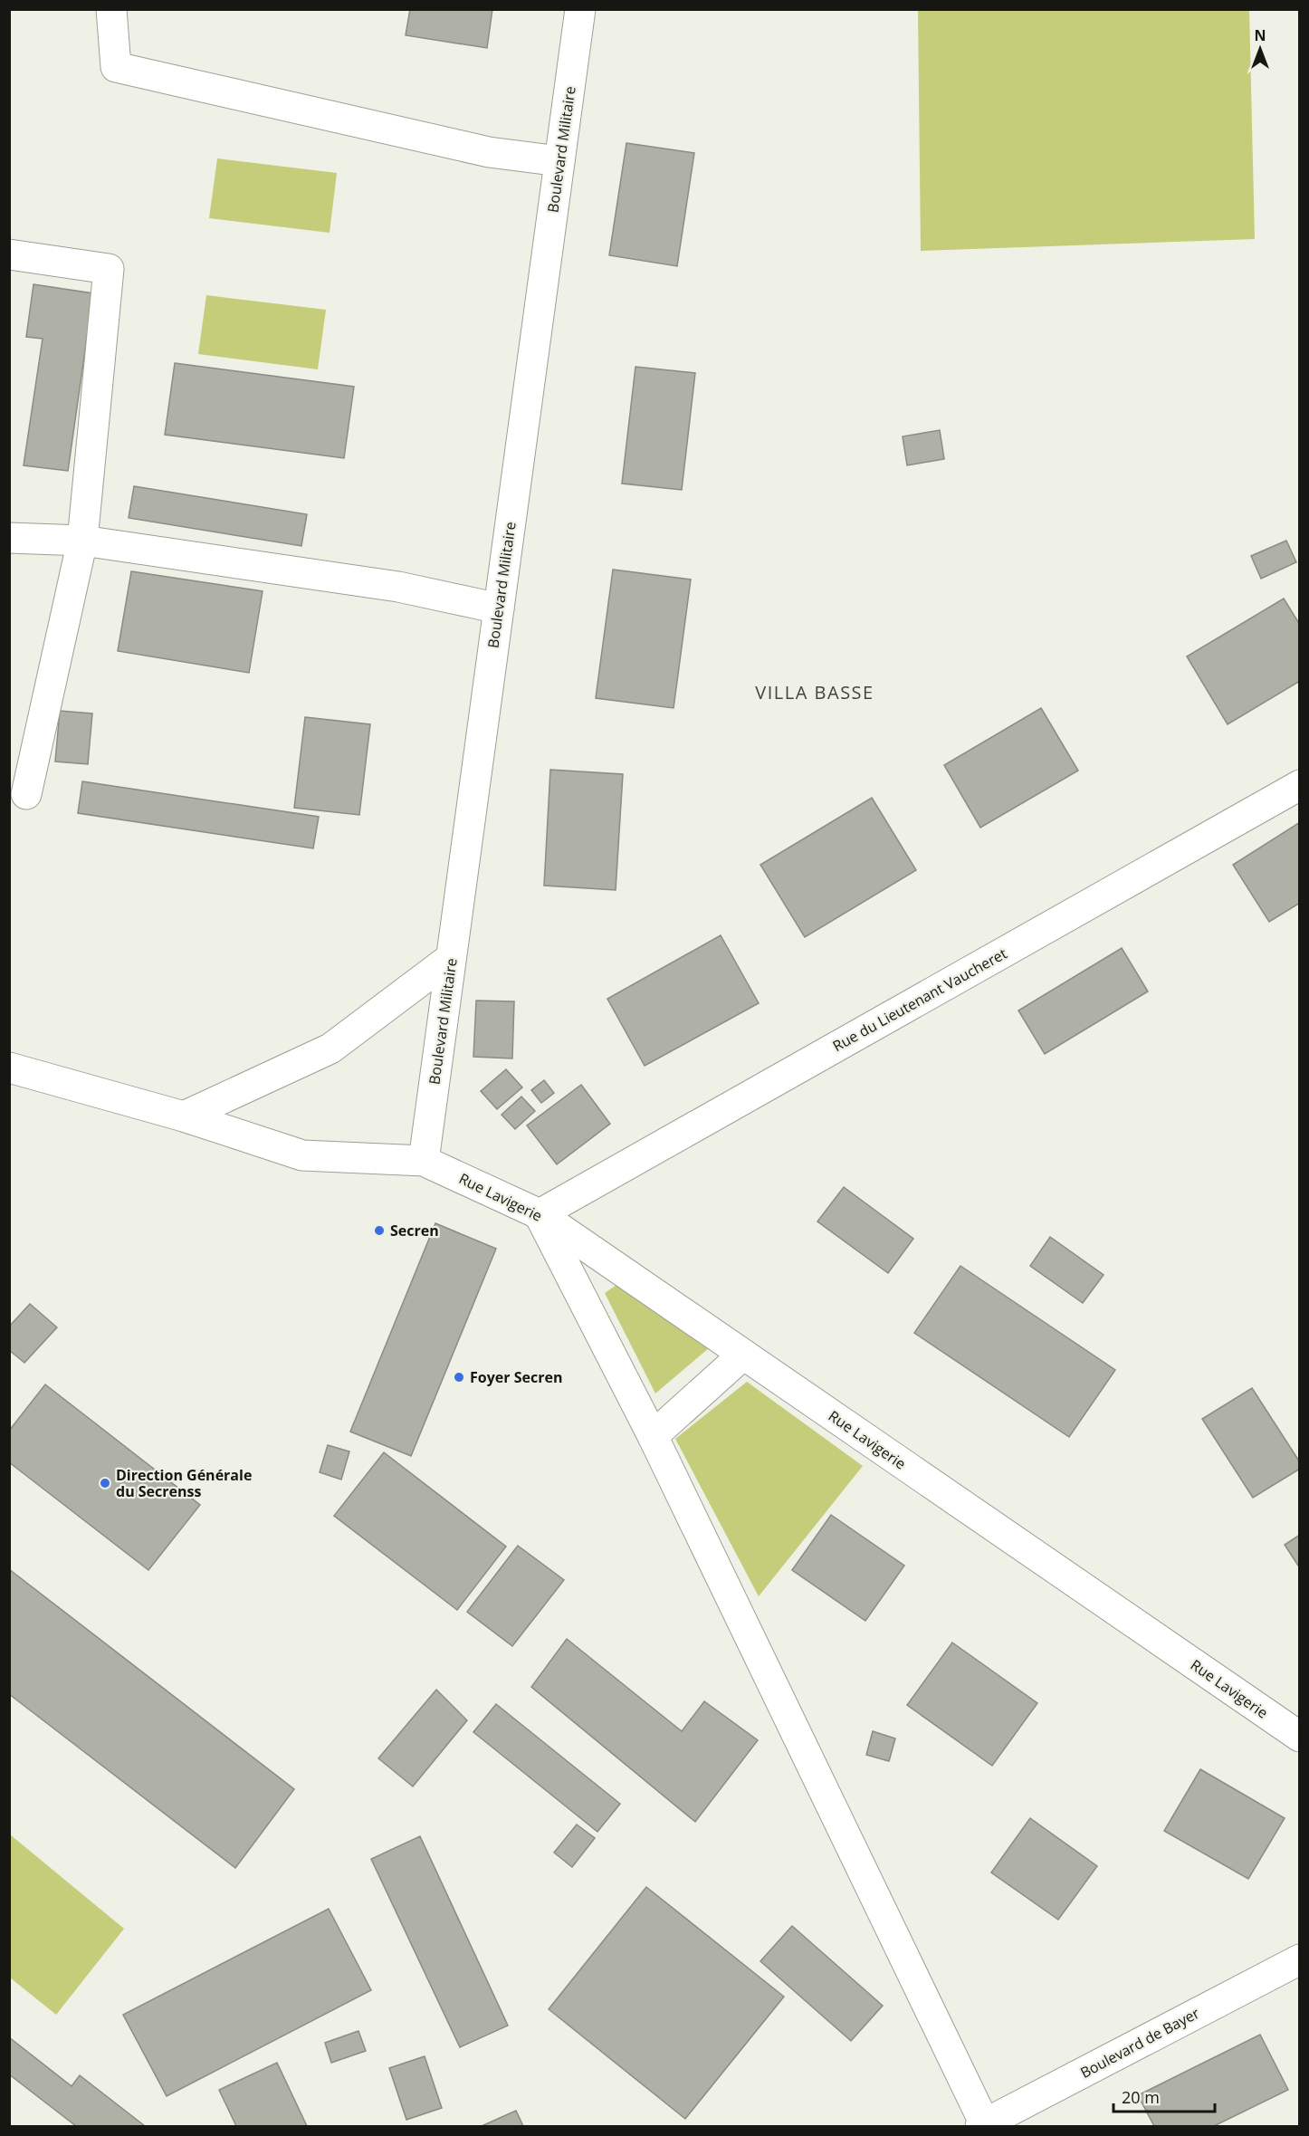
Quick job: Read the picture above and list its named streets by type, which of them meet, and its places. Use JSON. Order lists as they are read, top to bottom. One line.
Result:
{"streets":{"street":["Boulevard Militaire","Rue du Lieutenant Vaucheret","Rue Lavigerie","Boulevard de Bayer"]},"crossings":[["Boulevard Militaire","Rue Lavigerie"],["Rue du Lieutenant Vaucheret","Rue Lavigerie"]],"districts":["VILLA BASSE"],"places":["Secren","Foyer Secren","Direction Générale du Secrenss"],"scale_bar":"20 m","north":"top"}
